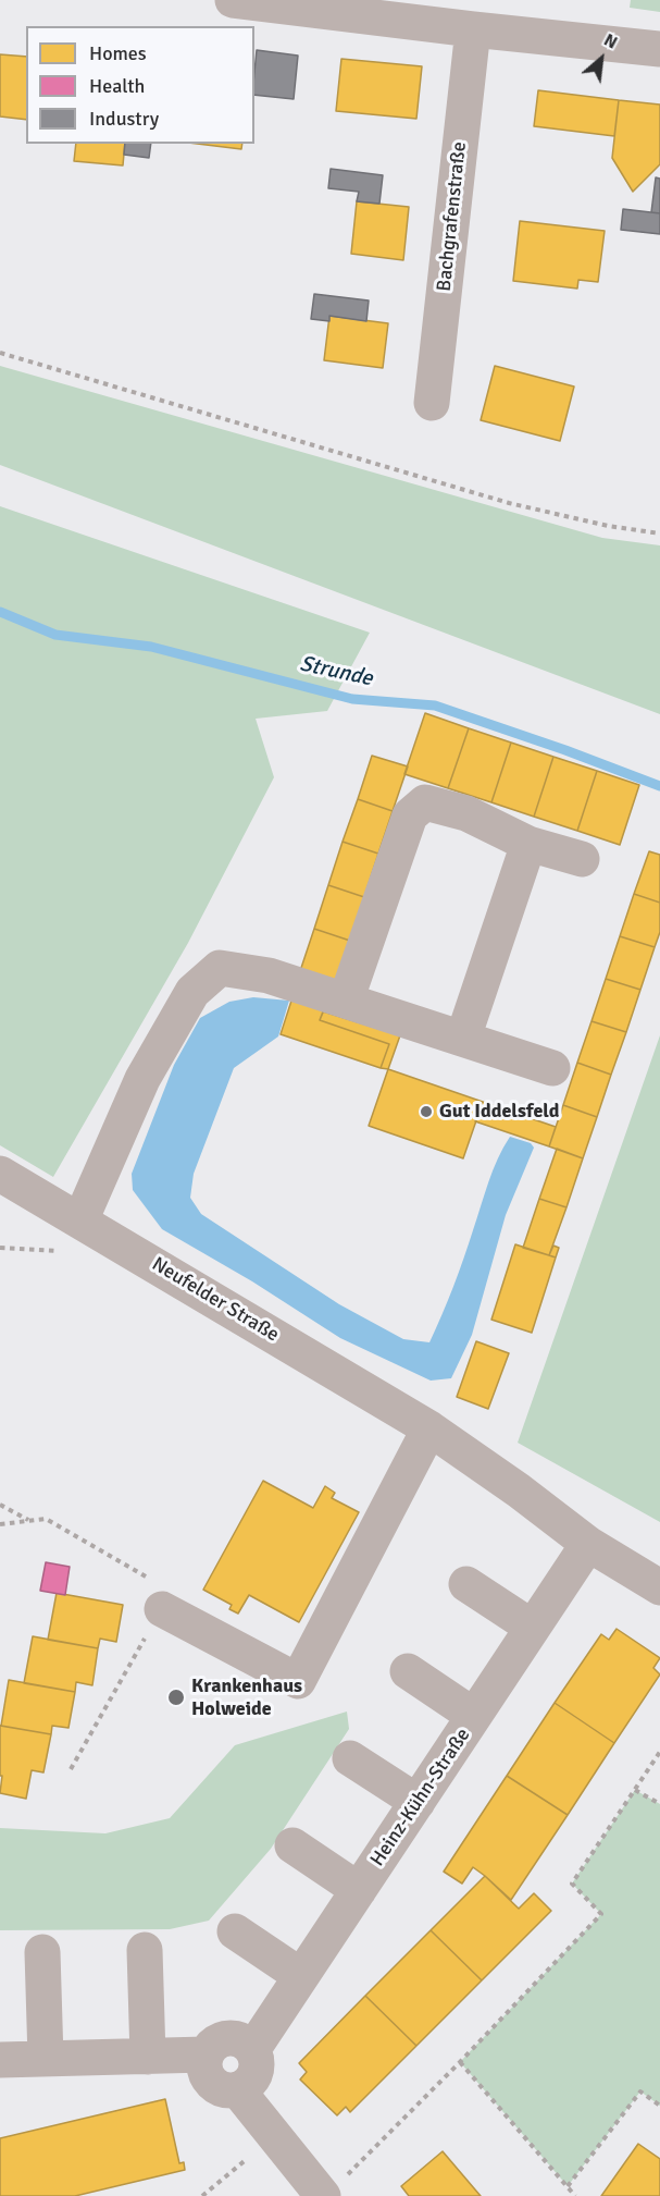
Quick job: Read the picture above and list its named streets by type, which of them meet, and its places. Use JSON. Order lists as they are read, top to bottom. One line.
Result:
{"streets":{"street":["Bachgrafenstraße","Neufelder Straße","Heinz-Kühn-Straße"]},"crossings":[["Neufelder Straße","Heinz-Kühn-Straße"]],"water":["Strunde"],"places":["Gut Iddelsfeld","Krankenhaus Holweide"],"legend":["Homes","Health","Industry"],"north":"top right"}
